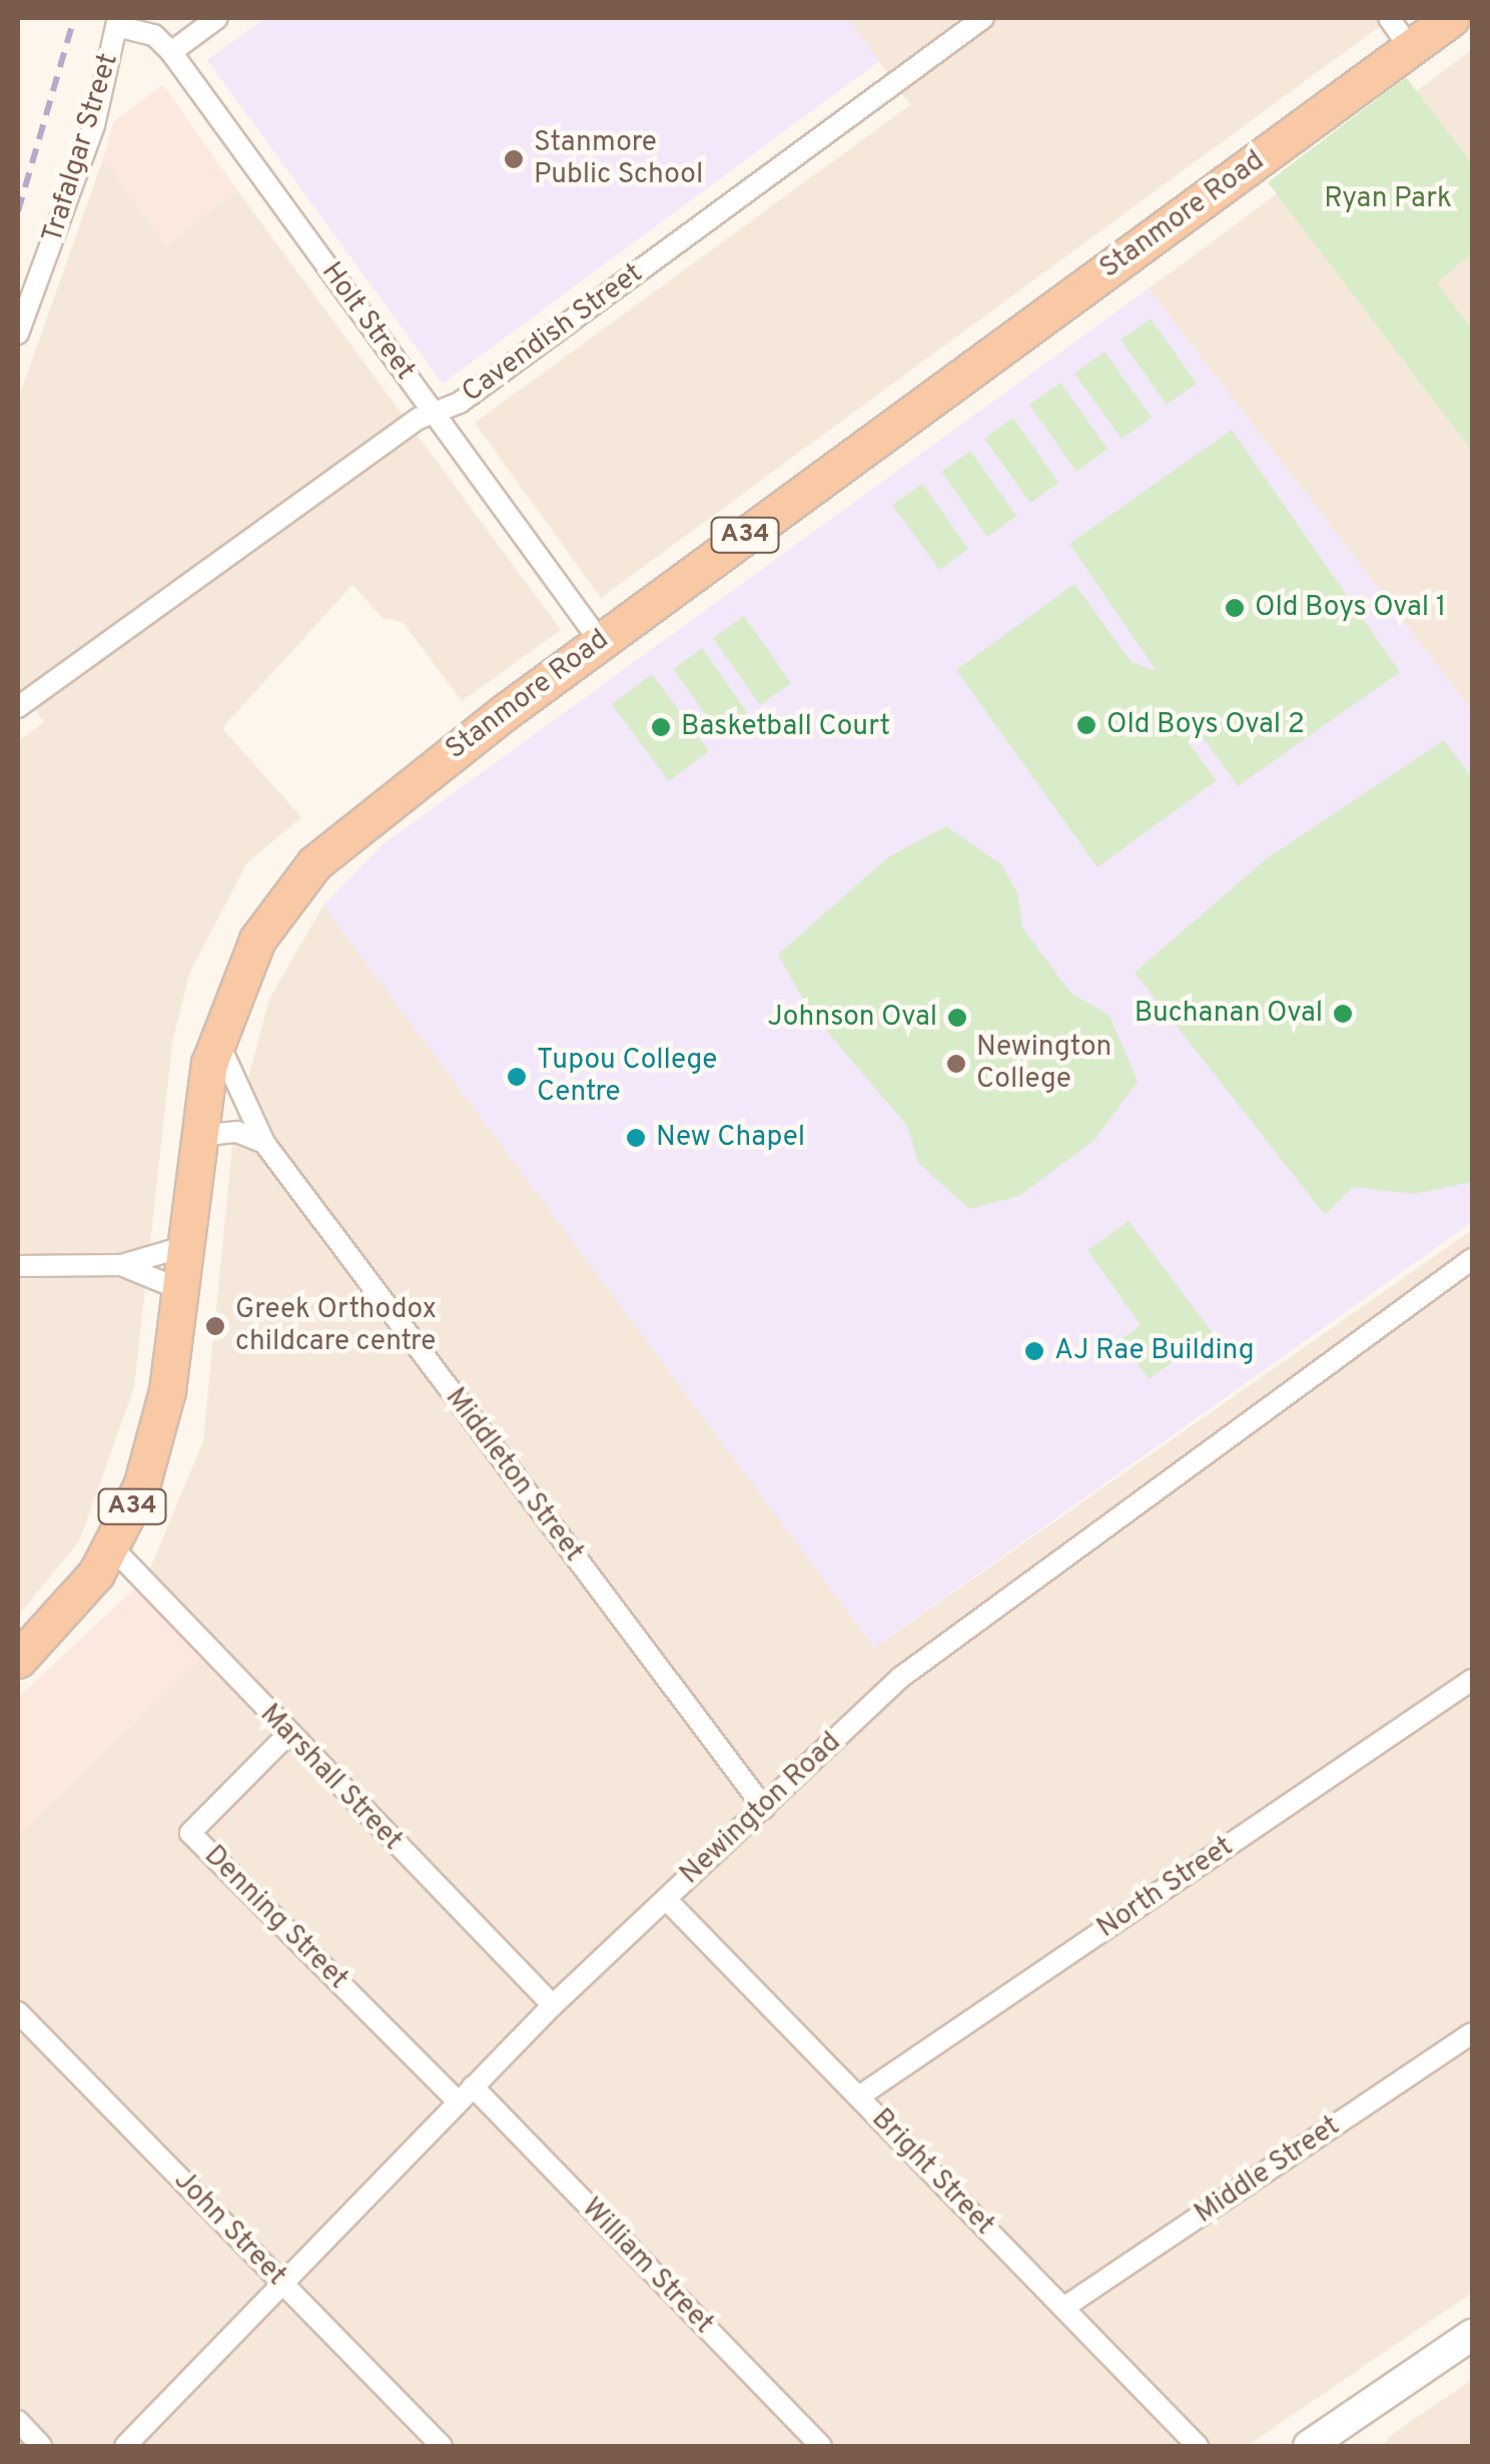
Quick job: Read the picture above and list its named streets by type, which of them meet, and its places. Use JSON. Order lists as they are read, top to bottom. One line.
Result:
{"streets":{"highway":["Stanmore Road","A34"],"street":["Trafalgar Street","Holt Street","Cavendish Street","Middleton Street","Marshall Street","Newington Road","North Street","Denning Street","Middle Street","Bright Street","John Street","William Street"]},"crossings":[["Trafalgar Street","Holt Street"],["Stanmore Road","Holt Street"],["Stanmore Road","Middleton Street"],["Stanmore Road","Marshall Street"],["Holt Street","Cavendish Street"],["Middleton Street","Newington Road"],["Marshall Street","Newington Road"],["Marshall Street","Denning Street"],["Newington Road","Denning Street"],["Newington Road","Bright Street"],["Newington Road","John Street"],["Newington Road","William Street"],["North Street","Bright Street"],["Denning Street","William Street"],["Middle Street","Bright Street"]],"parks":["Ryan Park"],"places":["Stanmore Public School","Old Boys Oval 1","Old Boys Oval 2","Basketball Court","Buchanan Oval","Johnson Oval","Newington College","Tupou College Centre","New Chapel","Greek Orthodox childcare centre","AJ Rae Building"]}
